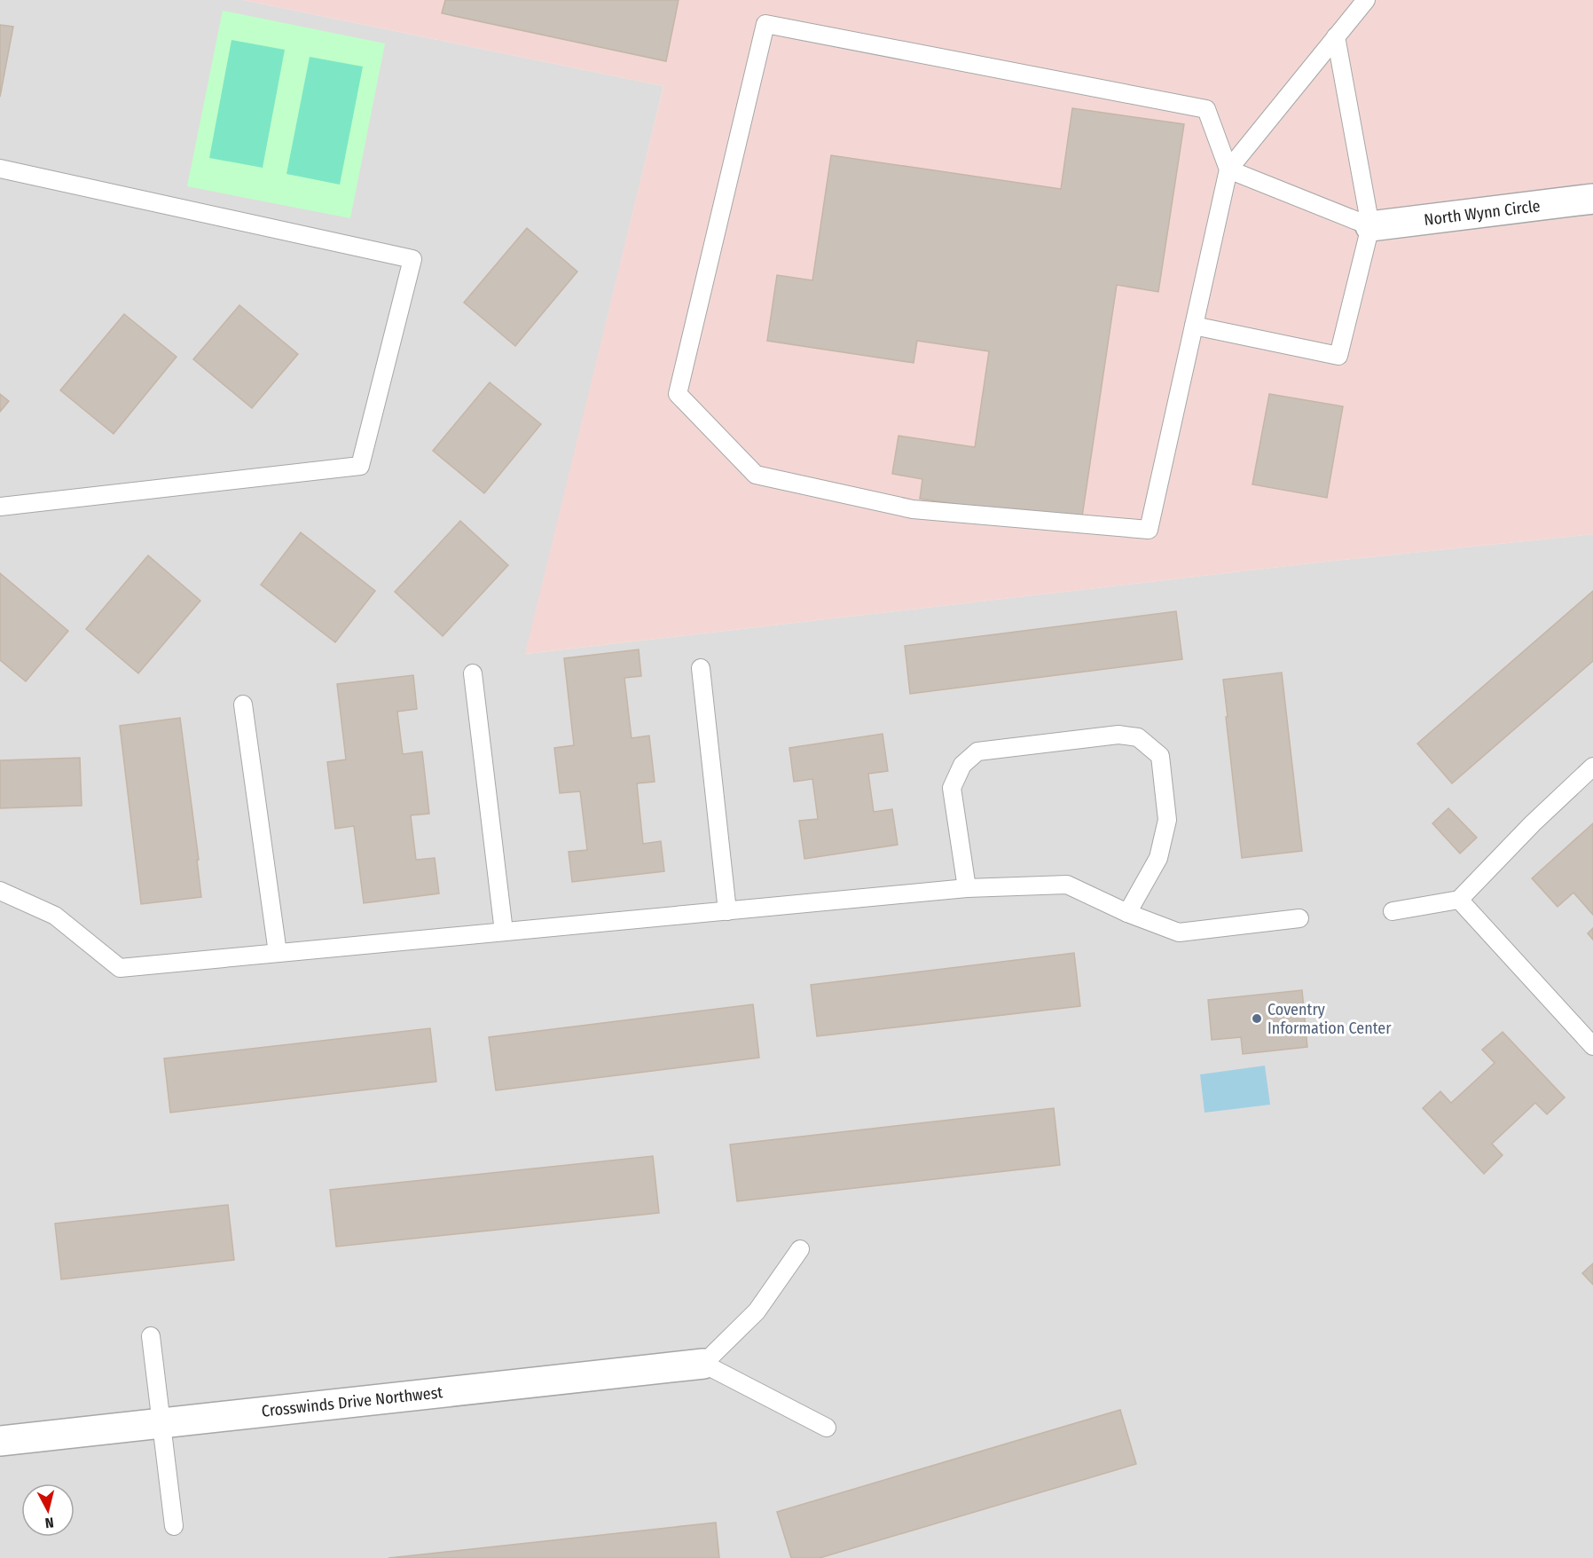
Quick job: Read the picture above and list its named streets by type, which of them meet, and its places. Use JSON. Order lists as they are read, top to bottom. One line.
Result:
{"streets":{"street":["North Wynn Circle","Crosswinds Drive Northwest"]},"places":["Coventry Information Center"],"north":"bottom"}
